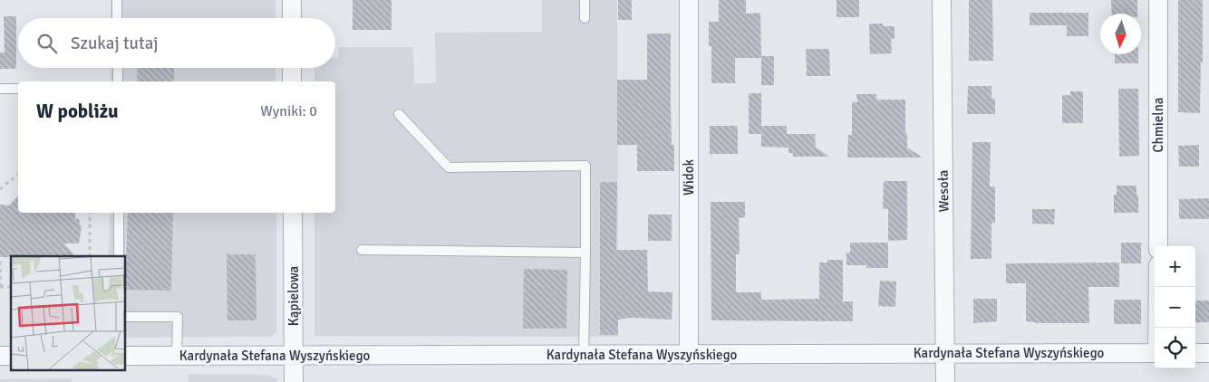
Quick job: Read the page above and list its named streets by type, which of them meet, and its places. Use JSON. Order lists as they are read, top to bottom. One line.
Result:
{"streets":{"street":["Chmielna","Widok","Wesoła","Kąpielowa","Kardynała Stefana Wyszyńskiego"]},"crossings":[["Widok","Kardynała Stefana Wyszyńskiego"],["Wesoła","Kardynała Stefana Wyszyńskiego"],["Kąpielowa","Kardynała Stefana Wyszyńskiego"]],"north":"bottom","page":{"search":"Szukaj tutaj","heading":["W pobliżu","Wyniki: 0"],"map_buttons":["+","−"]}}
